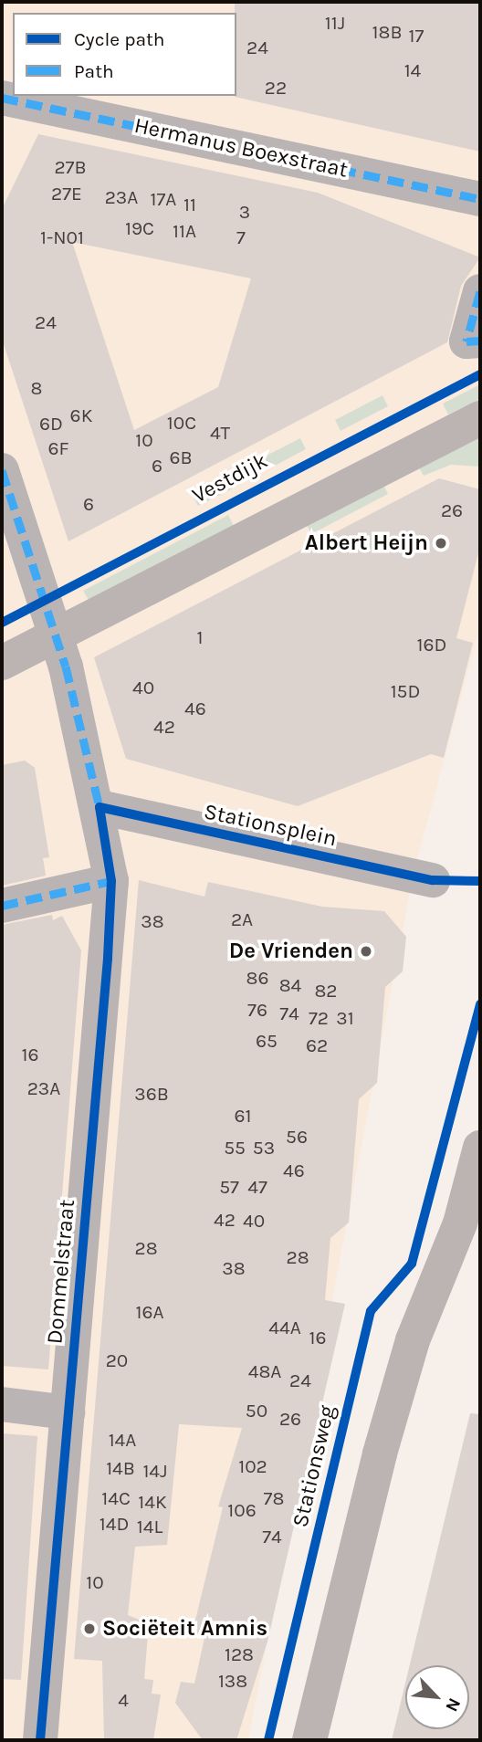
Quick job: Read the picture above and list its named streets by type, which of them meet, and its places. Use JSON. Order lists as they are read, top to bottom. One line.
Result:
{"streets":{"street":["Hermanus Boexstraat","Stationsplein","Dommelstraat"],"cycle path":["Vestdijk","Stationsweg"]},"crossings":[["Stationsplein","Dommelstraat"]],"places":["Albert Heijn","De Vrienden","Sociëteit Amnis"],"house_numbers":["11J","18B","17","24","14","22","27B","27E","23A","17A","11","3","19C","11A","1-N01","7","24","8","6K","10C","6D","4T","10","6F","6B","6","6","26","1","16D","40","15D","46","42","2A","38","86","84","82","76","74","72","31","65","62","16","23A","36B","61","56","55","53","46","57","47","42","40","28","28","38","16A","44A","16","20","48A","24","50","26","14A","102","14B","14J","14C","78","14K","106","14D","14L","74","10","128","138","4"],"legend":["Cycle path","Path"],"north":"bottom right"}
